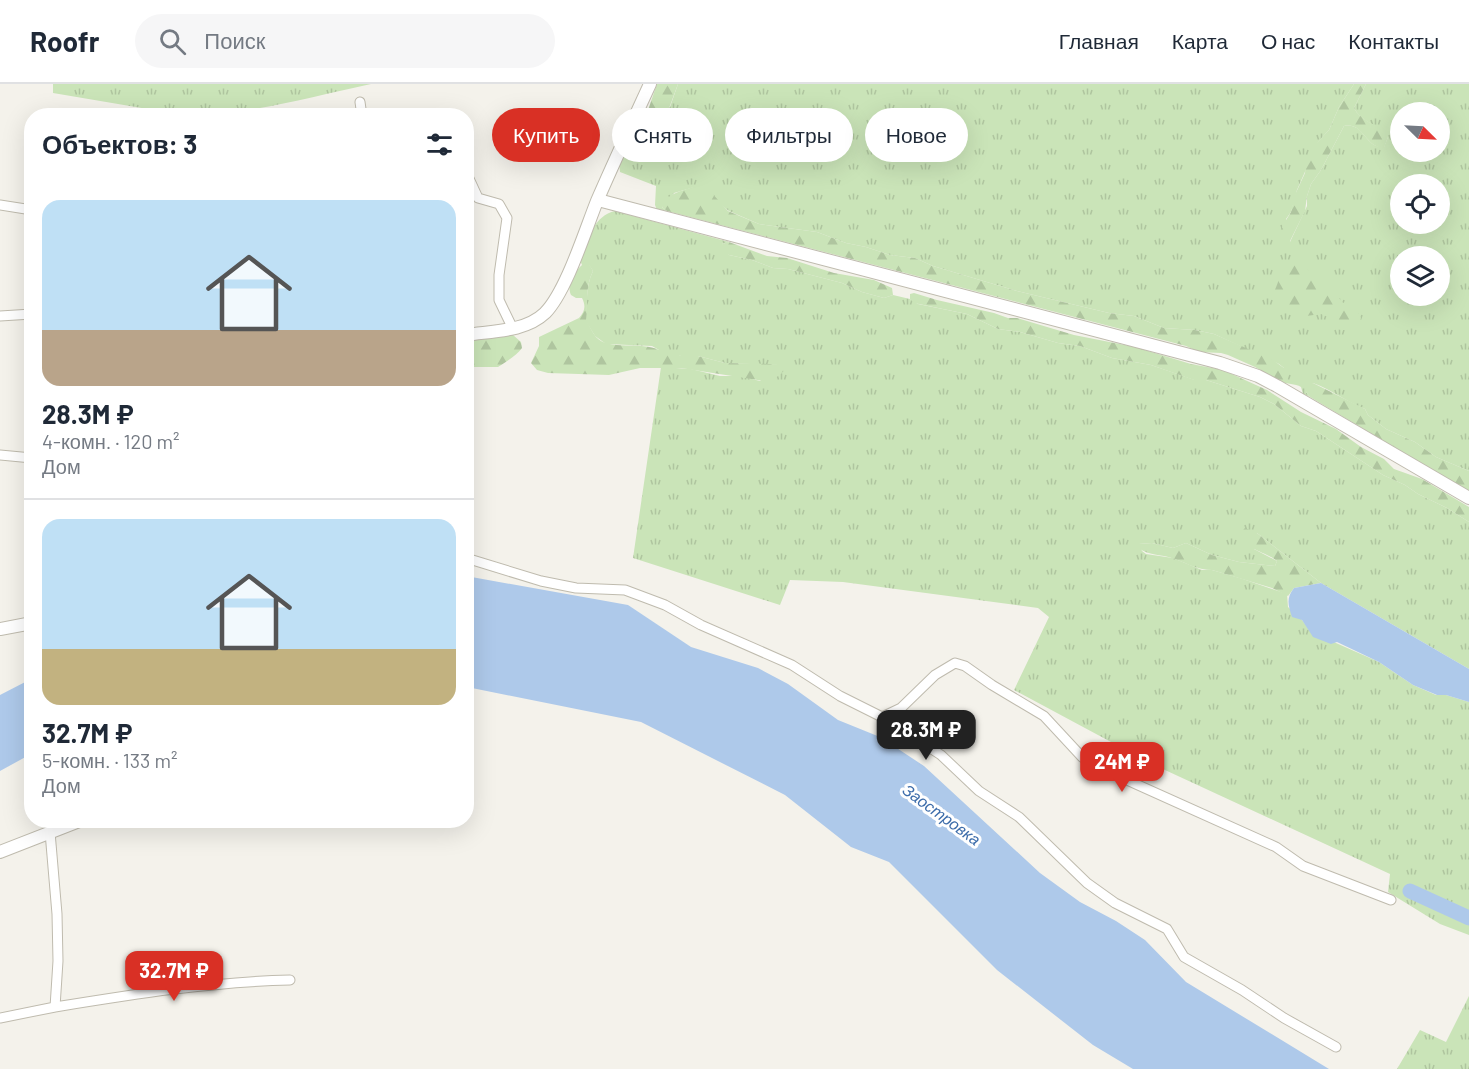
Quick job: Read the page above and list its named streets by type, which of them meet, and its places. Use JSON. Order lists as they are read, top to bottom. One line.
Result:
{"water":["Заостровка"],"north":"bottom right","page":{"header":"Roofr","search":"Поиск","nav":["Главная","Карта","О нас","Контакты"],"chip":["Купить","Снять","Фильтры","Новое"],"heading":"Объектов: 3","list":[{"name":"28.3M ₽","note":"4-комн. · 120 m² · Дом"},{"name":"32.7M ₽","note":"5-комн. · 133 m² · Дом"}],"price":["28.3M ₽","24M ₽","32.7M ₽"]}}
